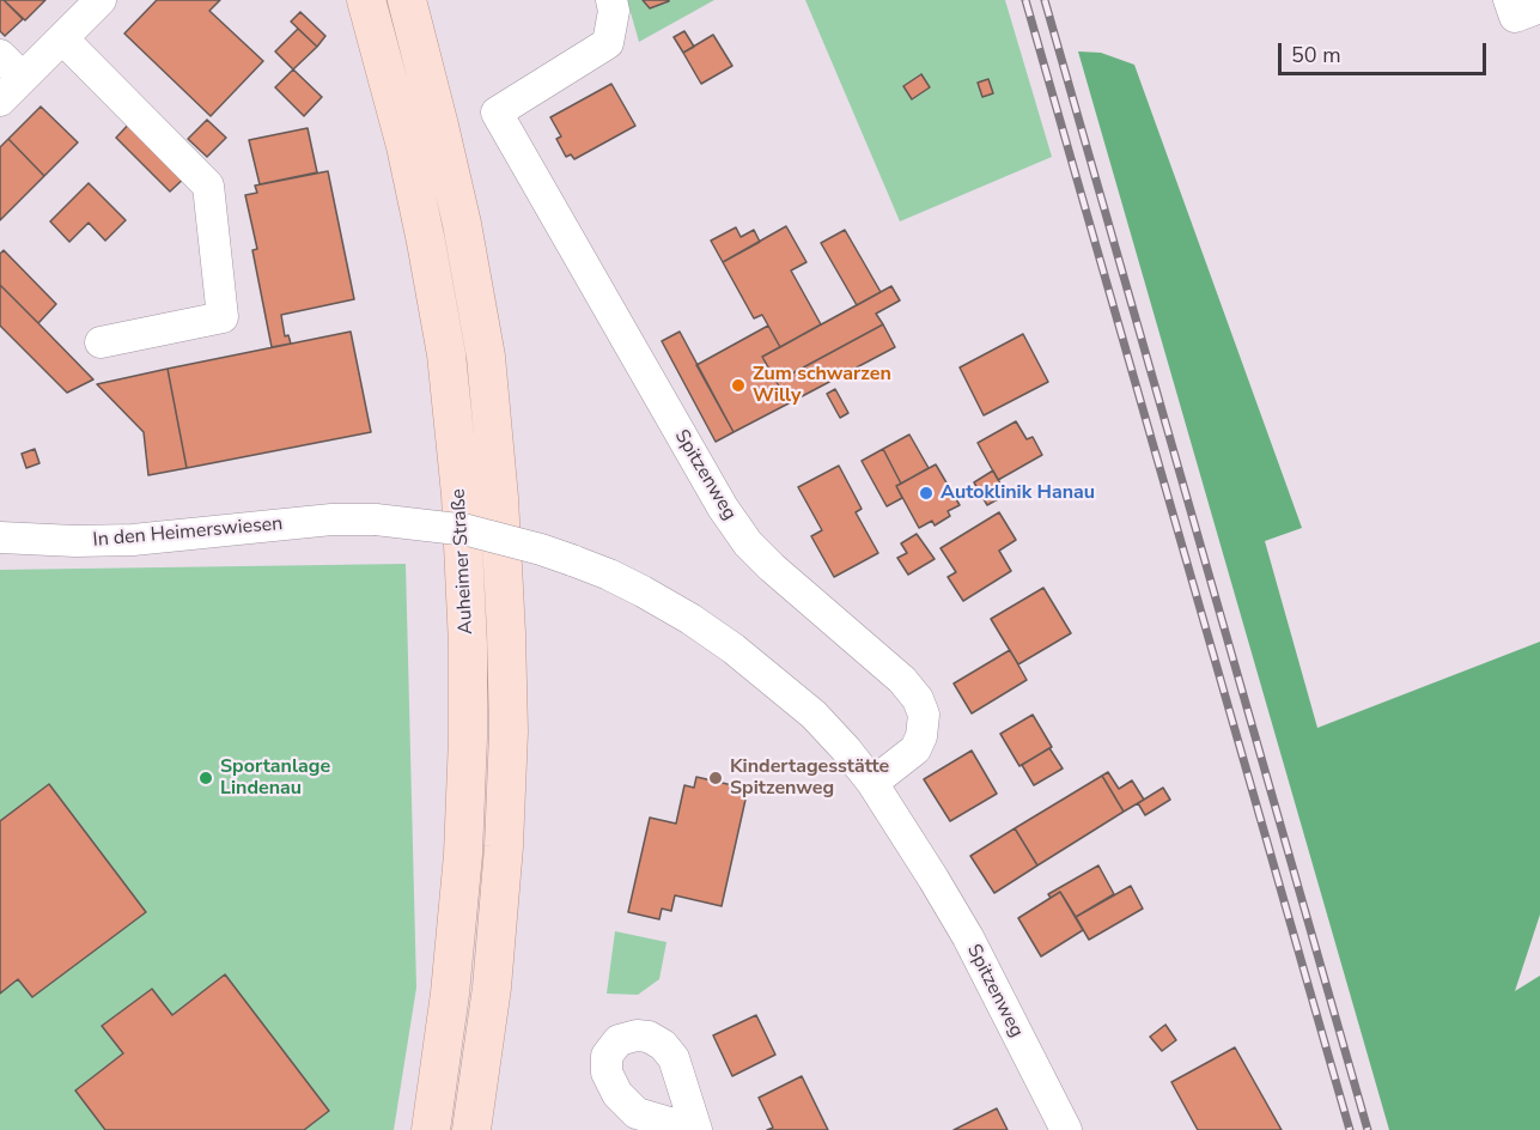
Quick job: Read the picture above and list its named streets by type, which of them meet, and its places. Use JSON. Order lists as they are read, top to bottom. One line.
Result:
{"streets":{"main road":["Auheimer Straße"],"street":["Spitzenweg","In den Heimerswiesen"]},"crossings":[["Spitzenweg","In den Heimerswiesen"]],"places":["Zum schwarzen Willy","Autoklinik Hanau","Sportanlage Lindenau","Kindertagesstätte Spitzenweg"],"scale_bar":"50 m"}
